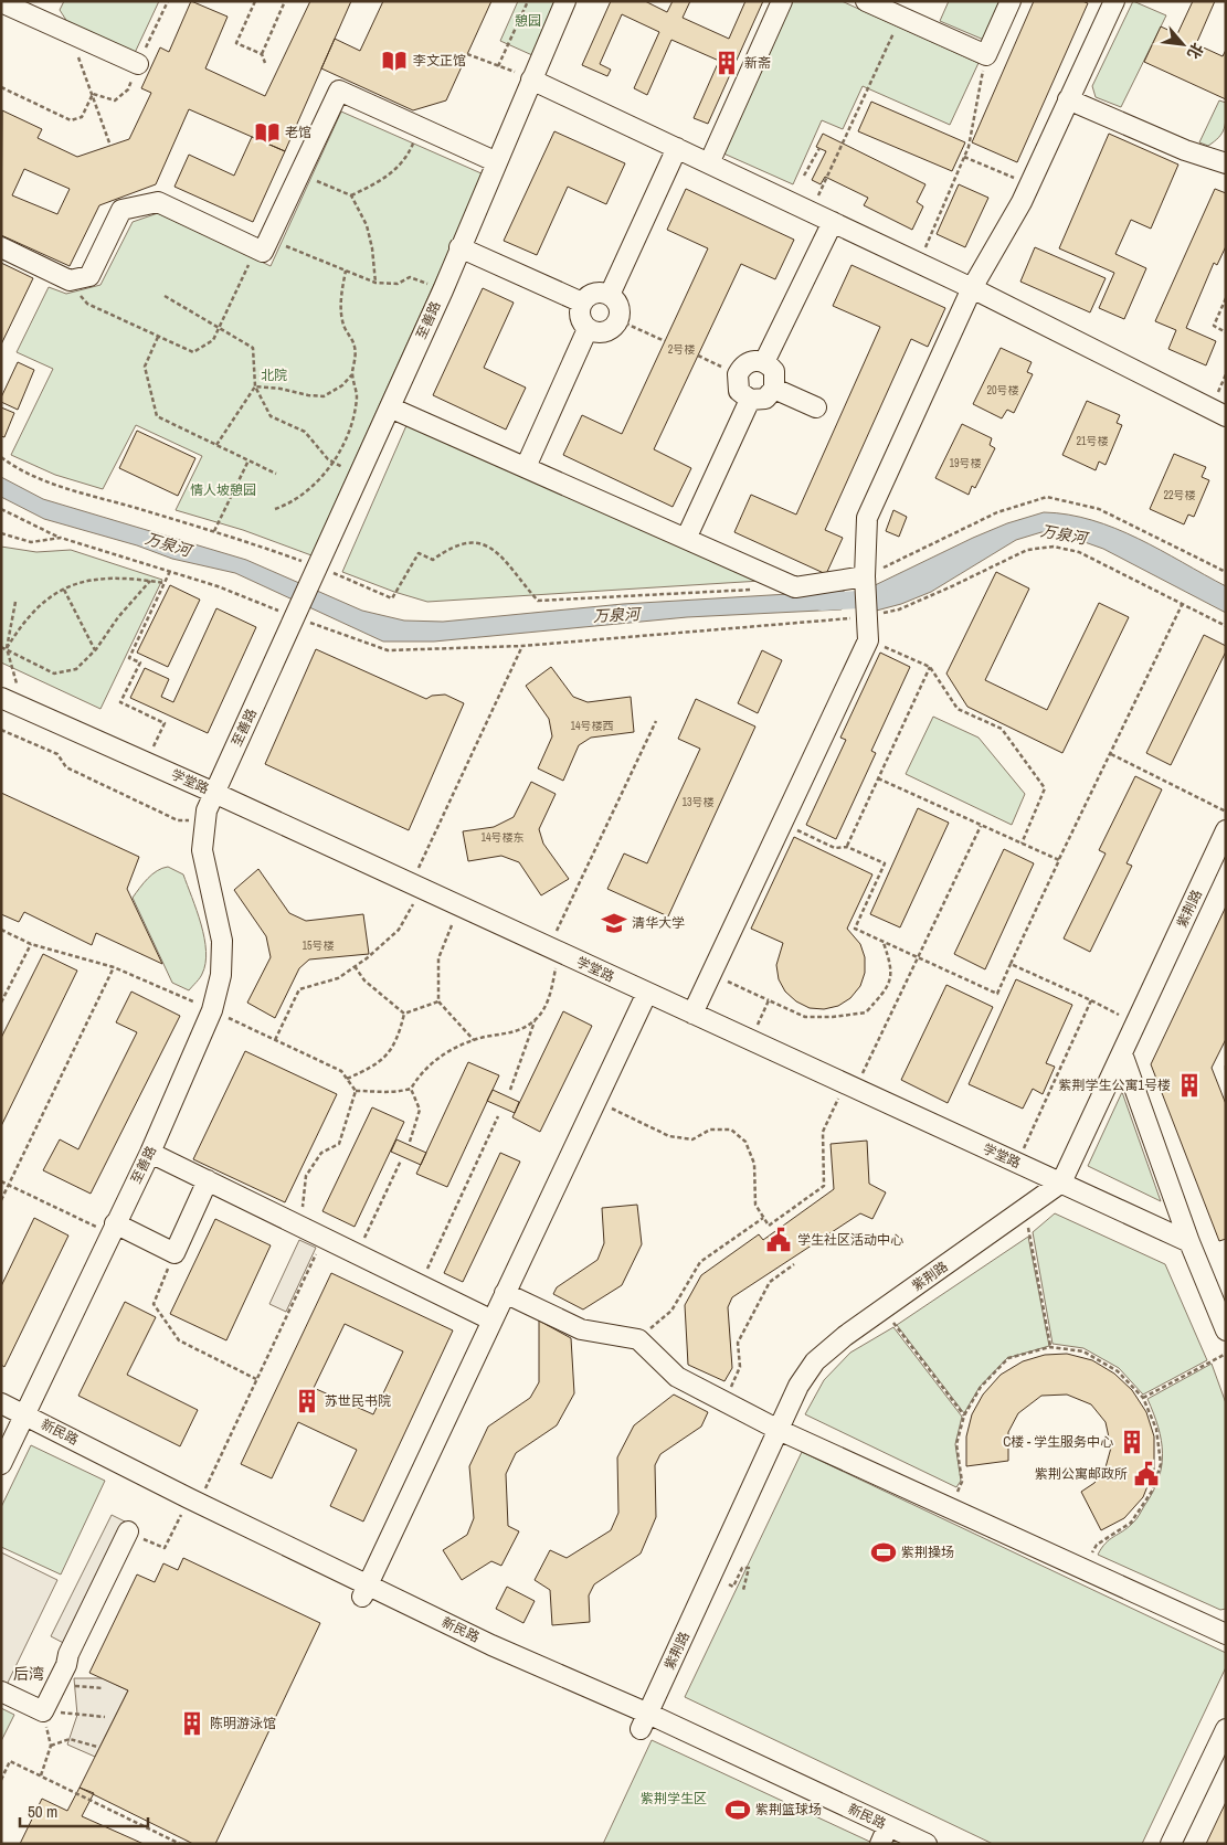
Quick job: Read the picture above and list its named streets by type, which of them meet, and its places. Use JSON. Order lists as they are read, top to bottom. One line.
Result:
{"streets":{"street":["至善路","学堂路","紫荆路","新民路"]},"crossings":[["至善路","学堂路"],["至善路","新民路"],["学堂路","紫荆路"],["紫荆路","新民路"]],"districts":["后湾"],"water":["万泉河"],"parks":["憩园","北院","情人坡憩园","紫荆学生区"],"places":{"library":["李文正馆","老馆"],"building":["新斋","紫荆学生公寓1号楼","苏世民书院","C楼 - 学生服务中心","陈明游泳馆"],"school or university":["清华大学"],"public building":["学生社区活动中心","紫荆公寓邮政所"],"sports":["紫荆操场","紫荆篮球场"]},"house_numbers":["2号楼","20号楼","21号楼","19号楼","22号楼","14号楼西","13号楼","14号楼东","15号楼"],"scale_bar":"50 m","north":"bottom right"}
